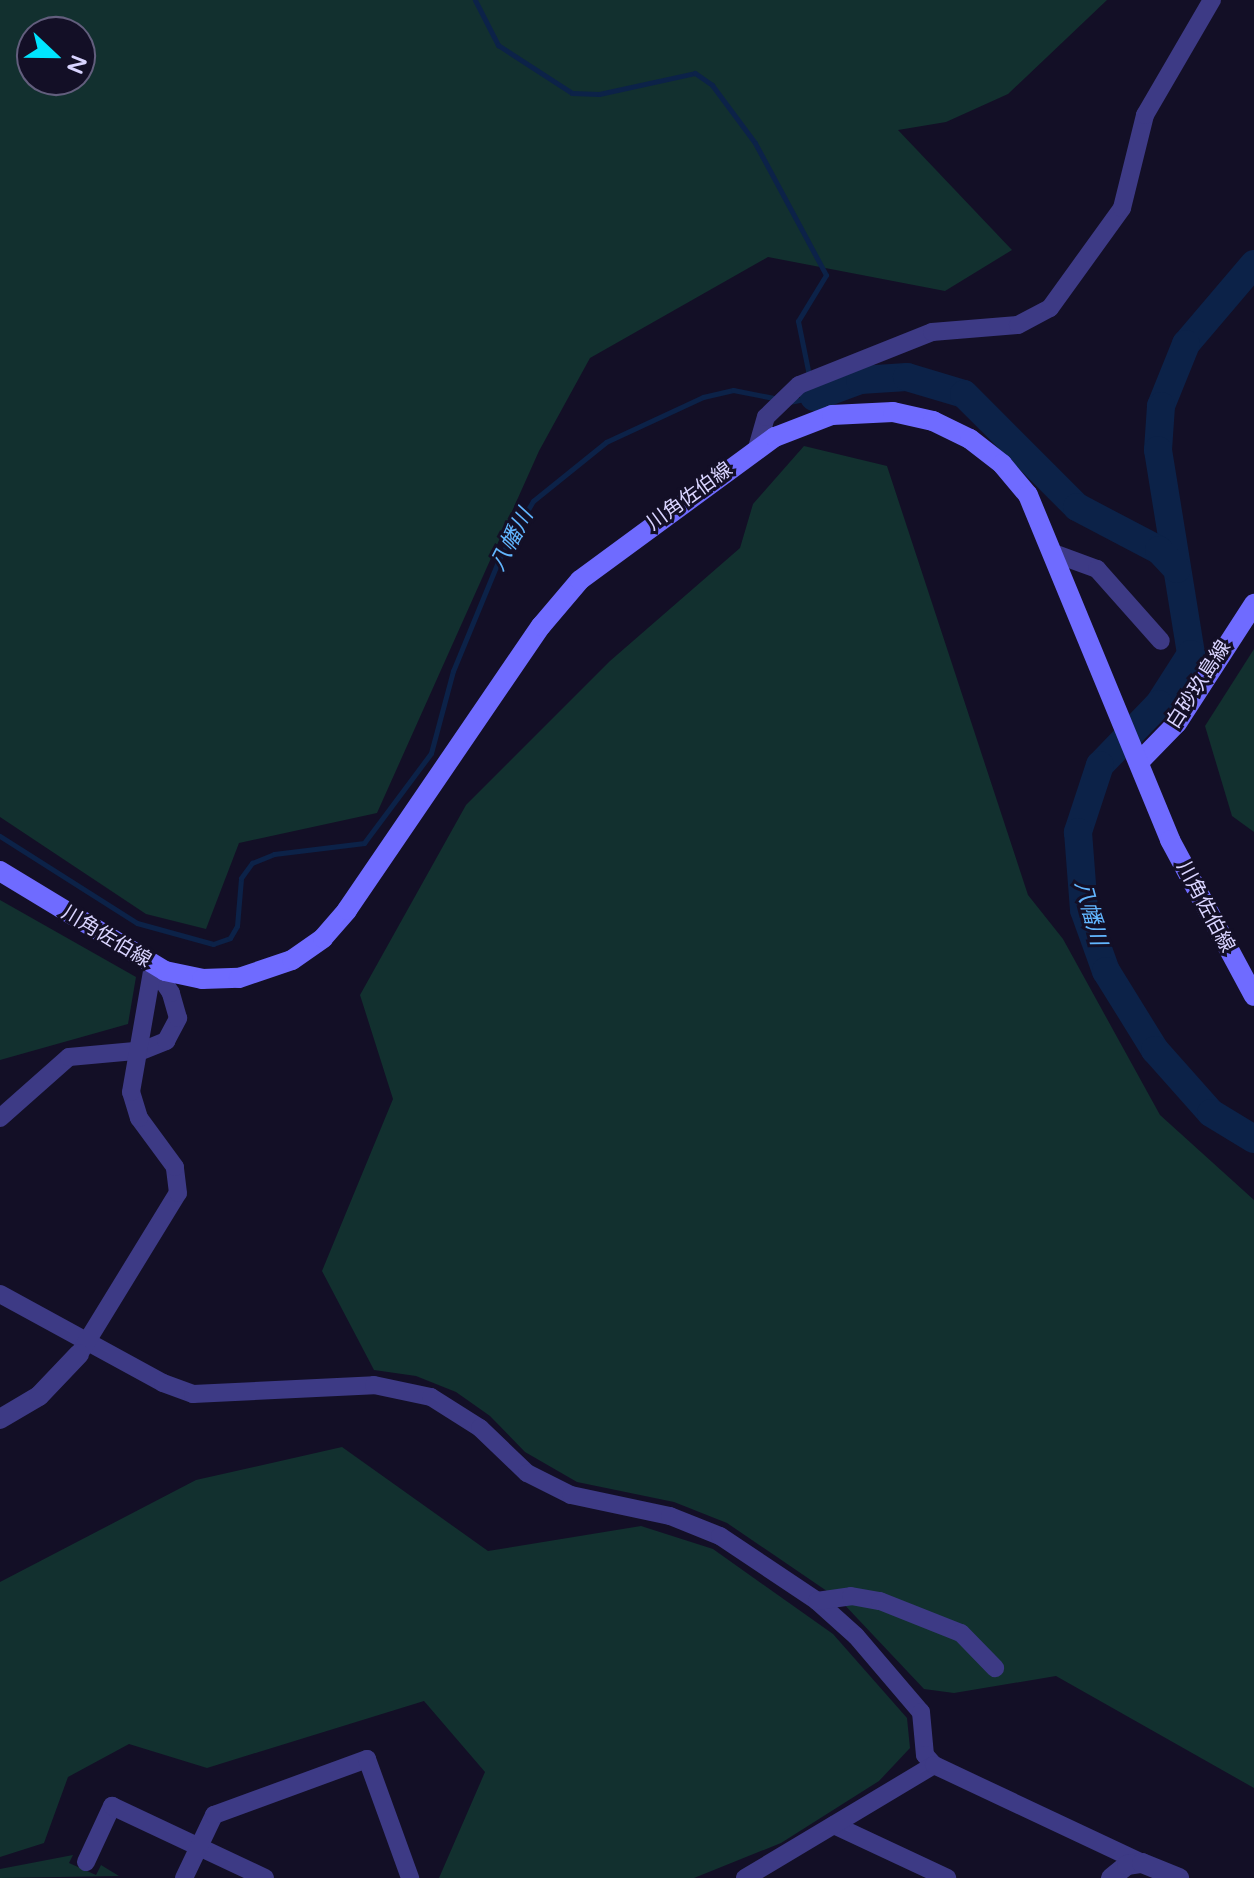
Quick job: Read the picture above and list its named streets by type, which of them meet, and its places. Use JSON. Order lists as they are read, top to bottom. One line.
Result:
{"streets":{"main road":["川角佐伯線","白砂玖島線"]},"crossings":[["川角佐伯線","白砂玖島線"]],"water":["八幡川"],"north":"right"}
